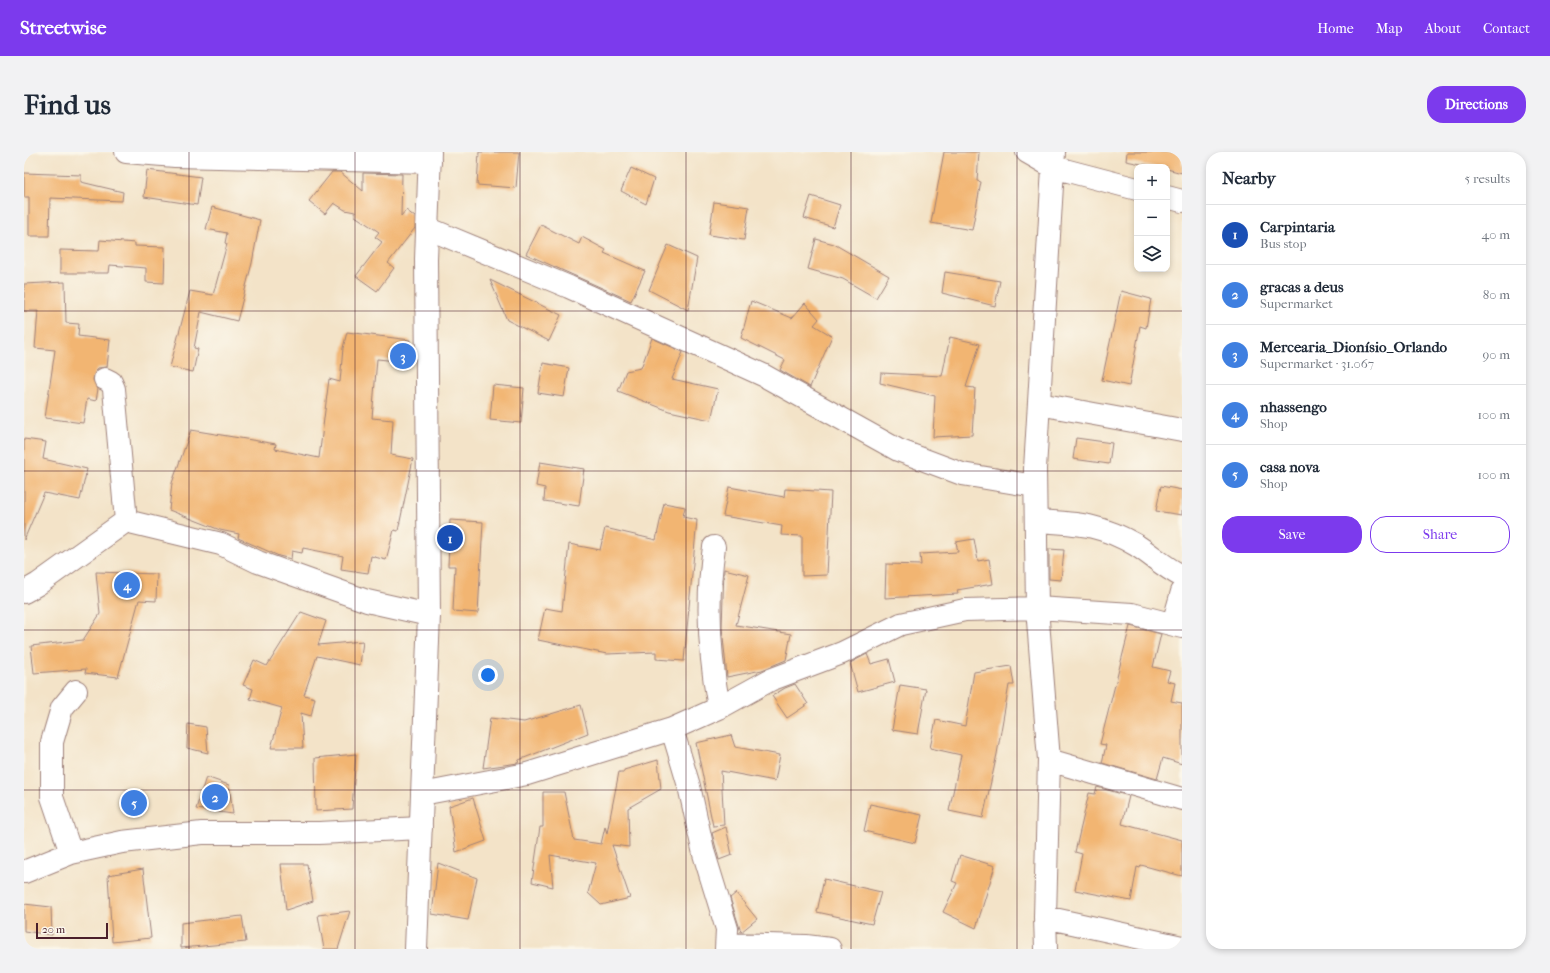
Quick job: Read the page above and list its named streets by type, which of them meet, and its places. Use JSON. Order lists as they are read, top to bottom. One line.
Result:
{"scale_bar":"20 m","page":{"header":"Streetwise","nav":["Home","Map","About","Contact"],"buttons":["Directions",["Save","Share"]],"title":"Find us","heading":["Nearby","5 results"],"map_buttons":["+","−"],"list":[{"mark":"1","name":"Carpintaria","note":"Bus stop","value":"40 m"},{"mark":"2","name":"gracas a deus","note":"Supermarket","value":"80 m"},{"mark":"3","name":"Mercearia_Dionísio_Orlando","note":"Supermarket · 31.067","value":"90 m"},{"mark":"4","name":"nhassengo","note":"Shop","value":"100 m"},{"mark":"5","name":"casa nova","note":"Shop","value":"100 m"}],"pins":["3","1","4","2","5"],"scale":"20 m"}}
